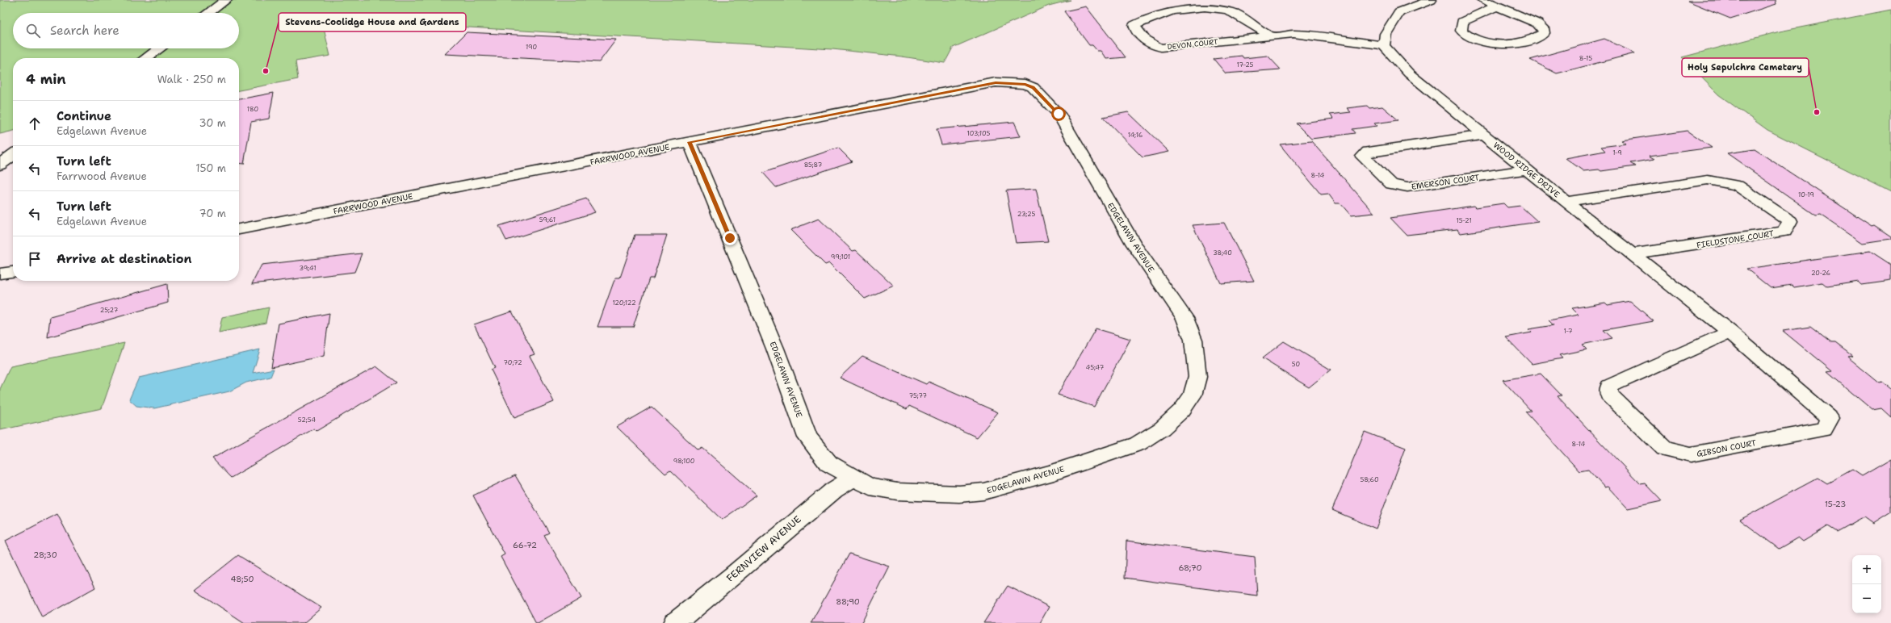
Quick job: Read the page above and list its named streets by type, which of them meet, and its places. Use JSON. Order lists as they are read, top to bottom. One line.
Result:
{"streets":{"street":["DEVON COURT","FARRWOOD AVENUE","WOOD RIDGE DRIVE","EMERSON COURT","EDGELAWN AVENUE","FIELDSTONE COURT","GIBSON COURT","FERNVIEW AVENUE"]},"crossings":[["DEVON COURT","WOOD RIDGE DRIVE"],["FARRWOOD AVENUE","EDGELAWN AVENUE"],["WOOD RIDGE DRIVE","EMERSON COURT"],["WOOD RIDGE DRIVE","FIELDSTONE COURT"],["WOOD RIDGE DRIVE","GIBSON COURT"],["EDGELAWN AVENUE","FERNVIEW AVENUE"]],"places":["Stevens-Coolidge House and Gardens","Holy Sepulchre Cemetery"],"house_numbers":["190","8-15","17-25","180","103;105","14;16","1-9","85;87","8-14","10-19","23;25","59;61","15-21","38;40","99;101","39;41","20-26","120;122","25;27","1-7","70;72","50","45;47","75;77","52;54","8-14","98;100","58;60","15-23","66-72","28;30","68;70","48;50","88;90"],"page":{"search":"Search here","heading":["4 min","Walk · 250 m"],"list":[["Continue","Edgelawn Avenue","30 m"],["Turn left","Farrwood Avenue","150 m"],["Turn left","Edgelawn Avenue","70 m"],"Arrive at destination"],"map_buttons":["+","−"]}}
